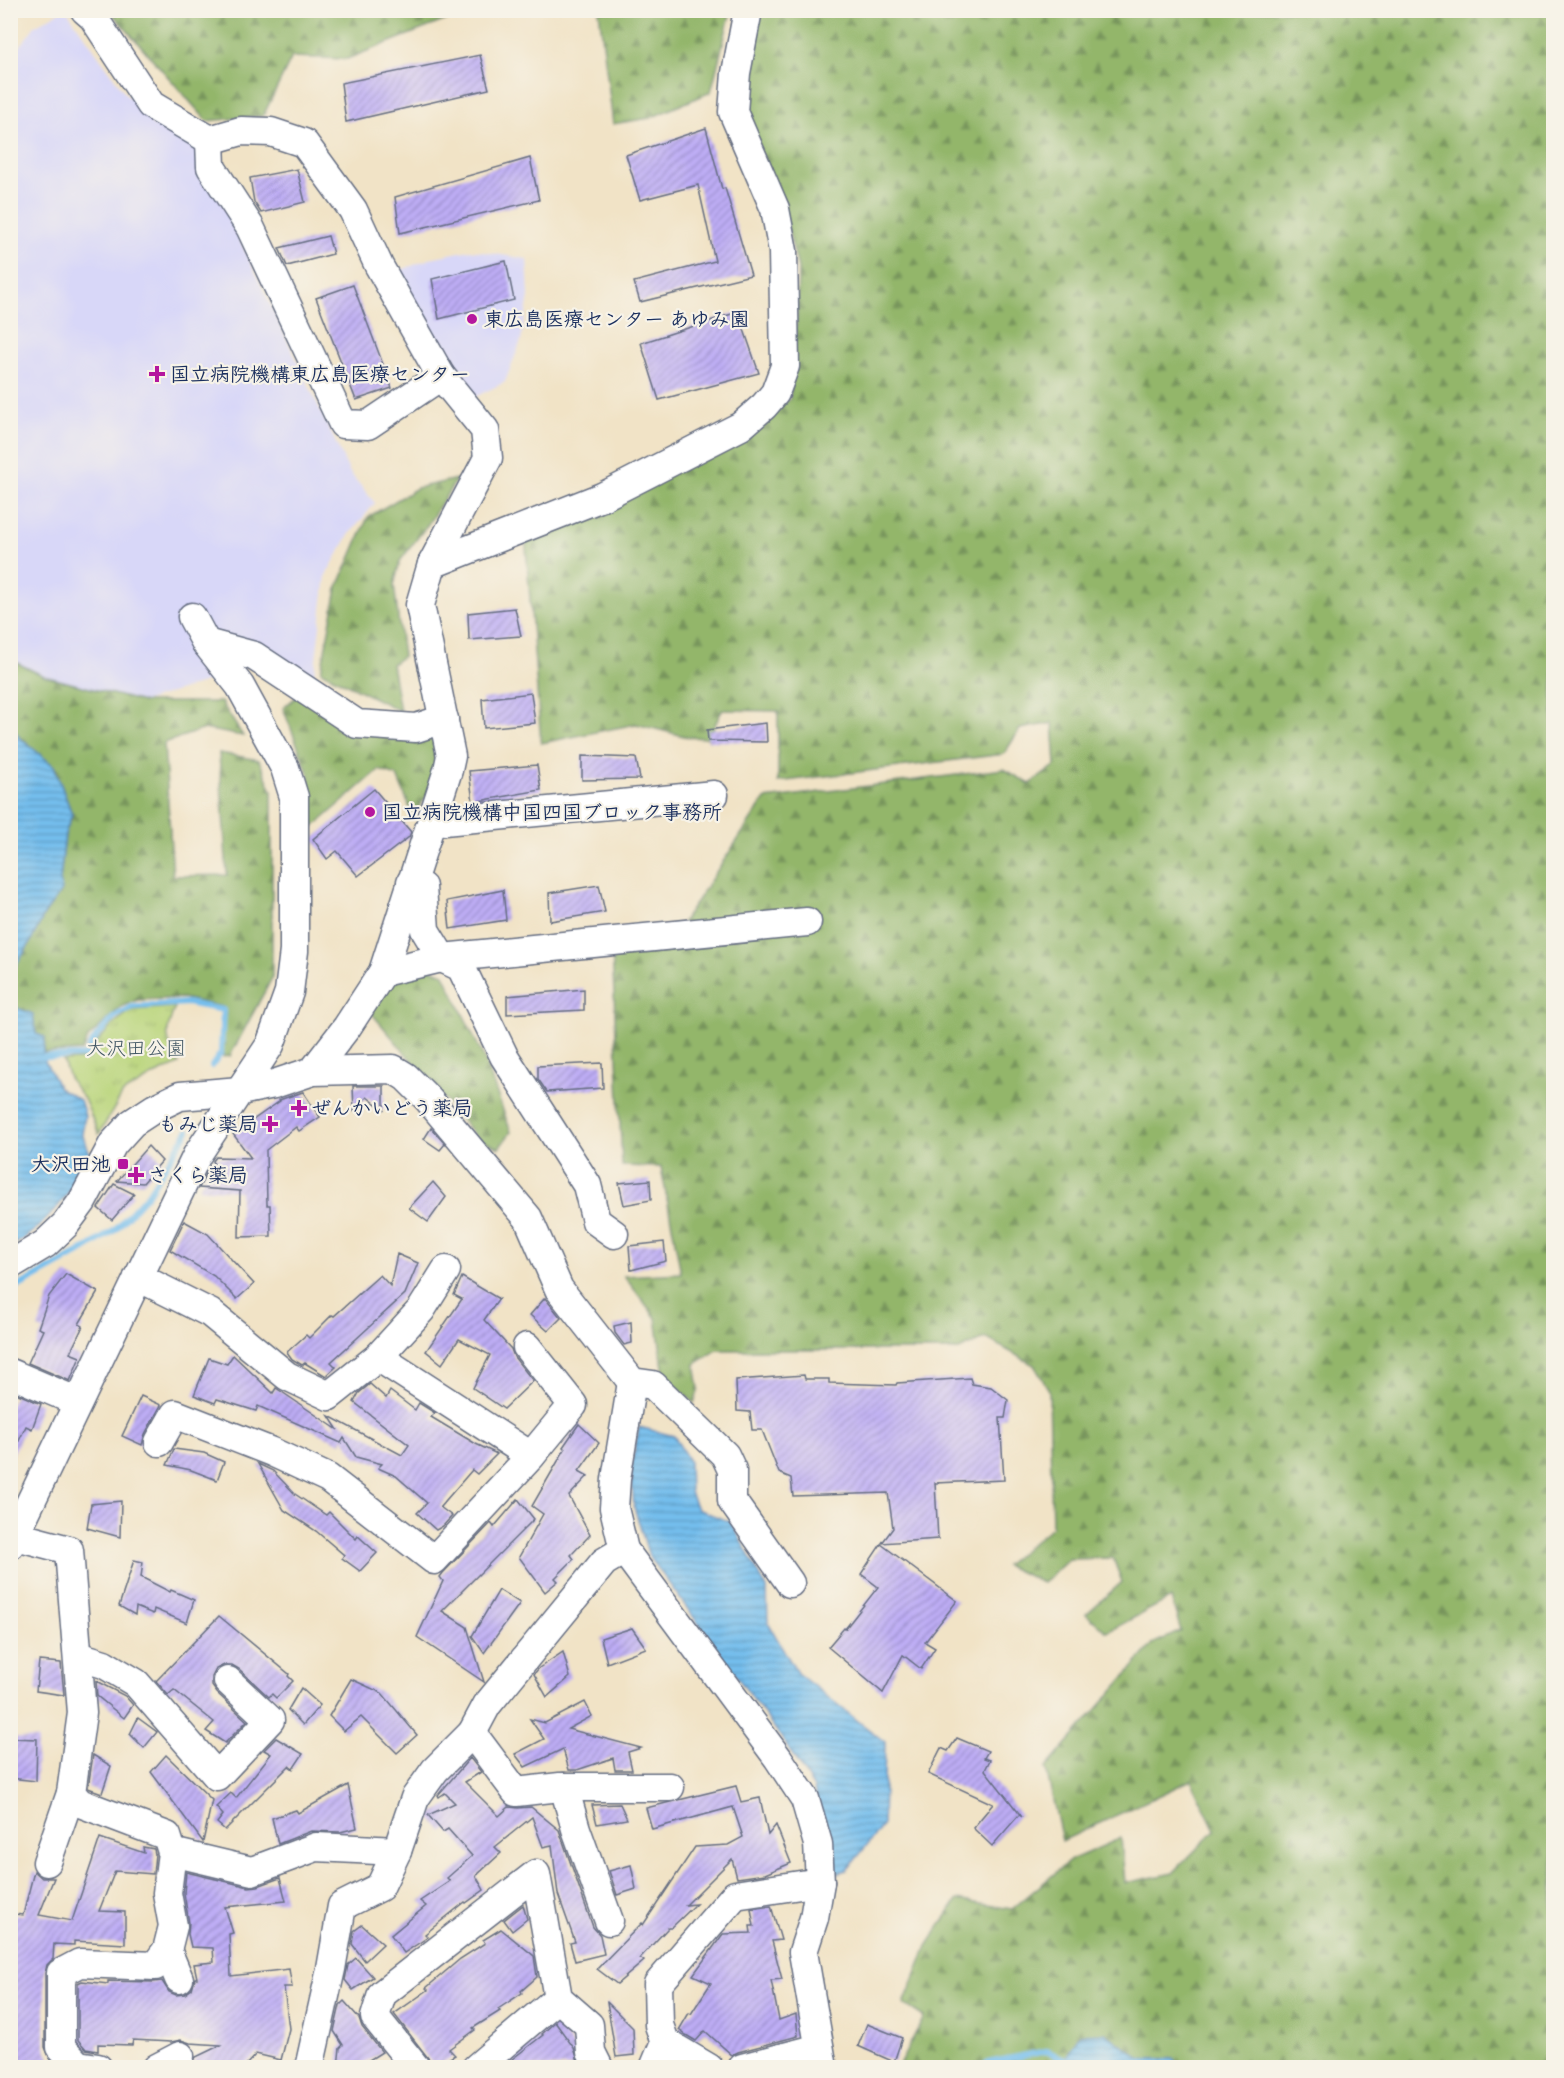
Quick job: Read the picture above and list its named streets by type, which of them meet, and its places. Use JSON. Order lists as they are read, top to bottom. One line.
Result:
{"parks":["大沢田公園"],"places":{"other":["東広島医療センター あゆみ園","国立病院機構中国四国ブロック事務所"],"health":["国立病院機構東広島医療センター","ぜんかいどう薬局","もみじ薬局","さくら薬局"],"transit":["大沢田池"]}}
